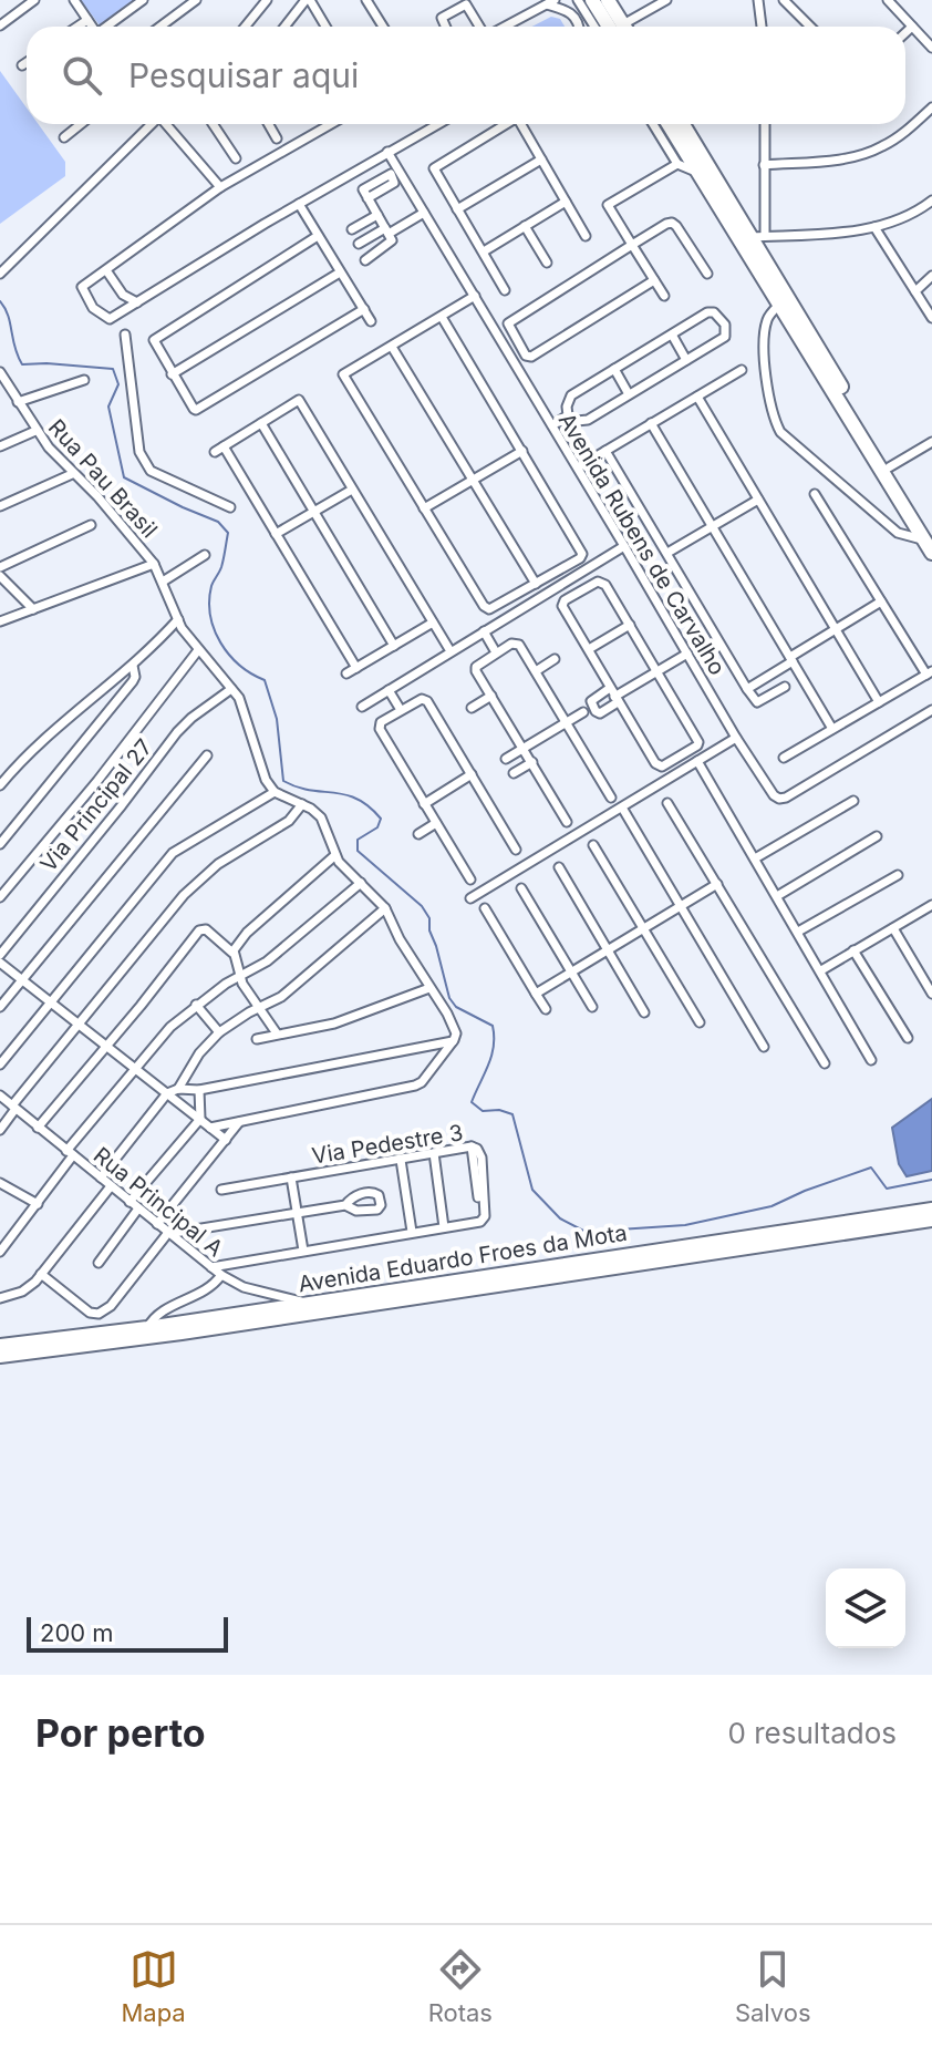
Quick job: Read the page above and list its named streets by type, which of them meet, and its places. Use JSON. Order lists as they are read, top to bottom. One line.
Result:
{"streets":{"highway":["Avenida Eduardo Froes da Mota"],"street":["Rua Pau Brasil","Avenida Rubens de Carvalho","Via Principal 27","Via Pedestre 3","Rua Principal A"]},"crossings":[["Rua Pau Brasil","Via Principal 27"],["Via Pedestre 3","Rua Principal A"],["Rua Principal A","Avenida Eduardo Froes da Mota"]],"scale_bar":"200 m","page":{"search":"Pesquisar aqui","scale":"200 m","heading":["Por perto","0 resultados"],"nav":["Mapa","Rotas","Salvos"]}}
